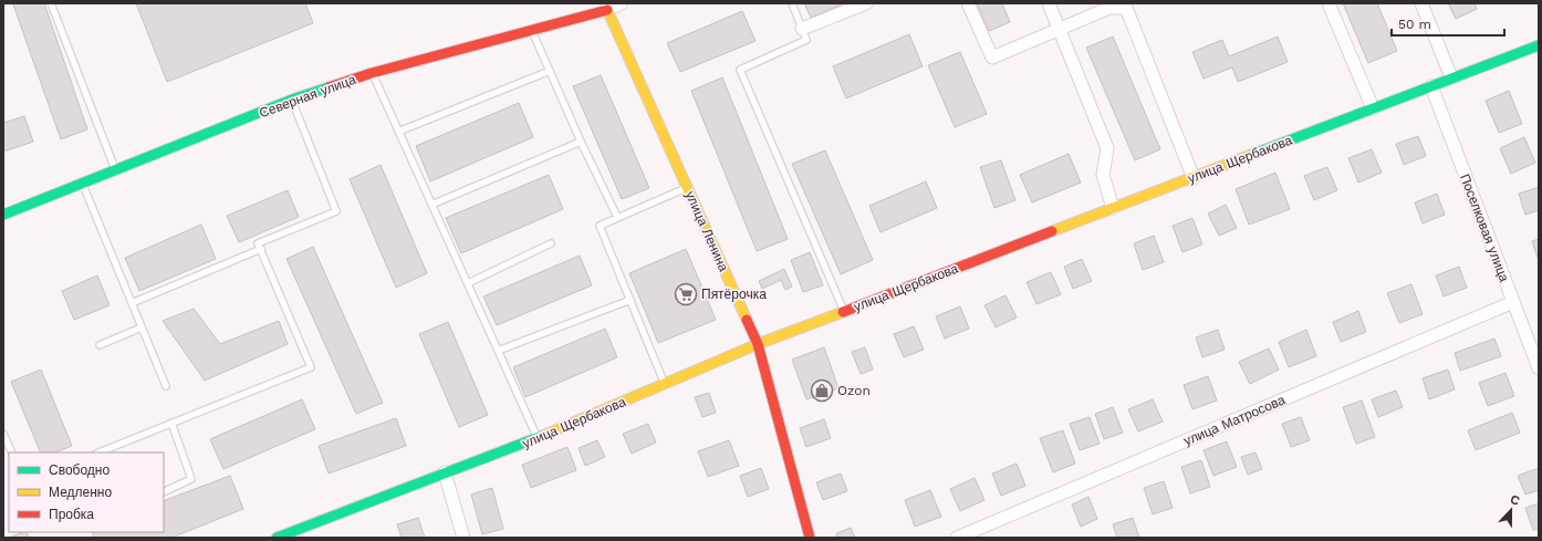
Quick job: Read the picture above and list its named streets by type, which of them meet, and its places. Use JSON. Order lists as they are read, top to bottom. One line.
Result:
{"streets":{"street":["Северная улица","улица Щербакова","Поселковая улица","улица Ленина","улица Матросова"]},"crossings":[["Северная улица","улица Ленина"],["улица Щербакова","Поселковая улица"],["улица Щербакова","улица Ленина"],["Поселковая улица","улица Матросова"]],"places":{"supermarket":["Пятёрочка"],"shop":["Ozon"]},"legend":["Свободно","Медленно","Пробка"],"scale_bar":"50 m","north":"top"}
